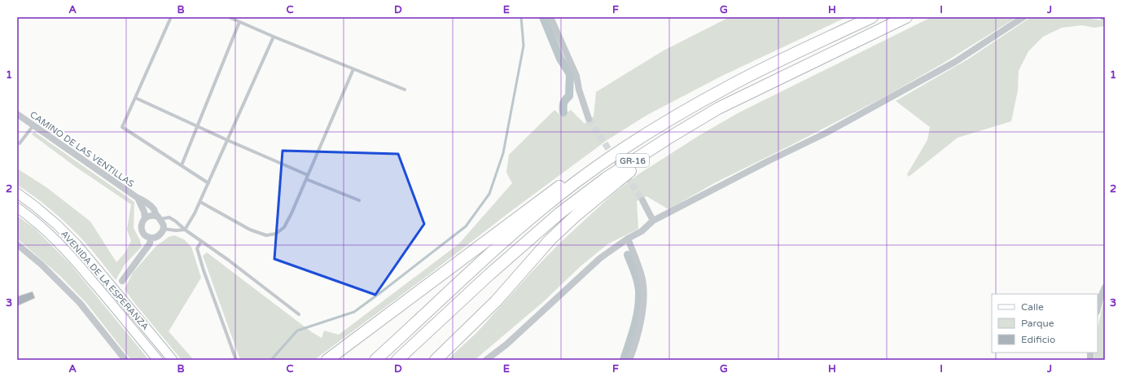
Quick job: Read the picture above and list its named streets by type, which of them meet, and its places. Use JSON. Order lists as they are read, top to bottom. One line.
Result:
{"streets":{"highway":["GR-16"],"main road":["AVENIDA DE LA ESPERANZA"],"street":["CAMINO DE LAS VENTILLAS"]},"legend":["Calle","Parque","Edificio"],"grid":{"columns":["A","B","C","D","E","F","G","H","I","J"],"rows":["1","2","3"]}}
